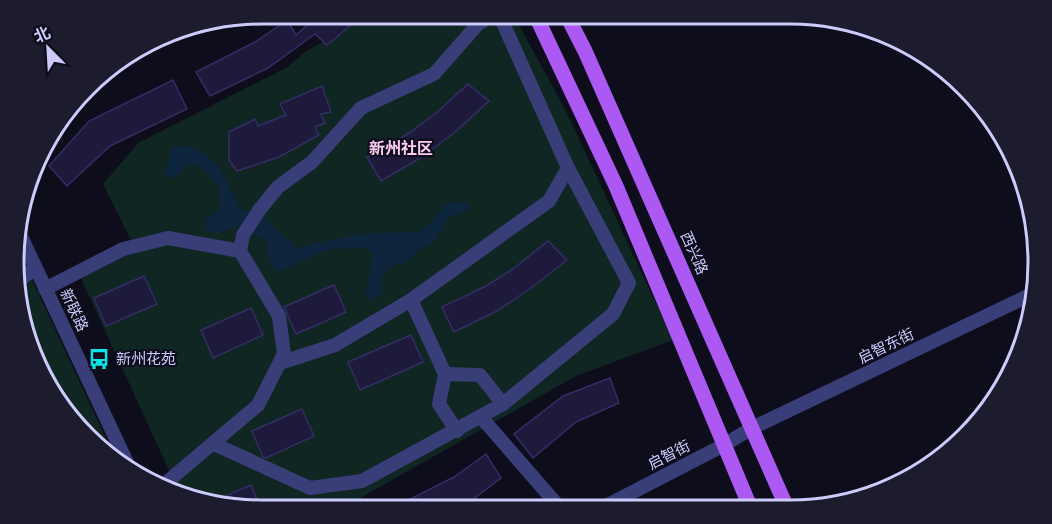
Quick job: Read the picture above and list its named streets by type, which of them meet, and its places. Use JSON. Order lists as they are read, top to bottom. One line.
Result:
{"streets":{"main road":["西兴路"],"street":["新联路","启智东街","启智街"]},"crossings":[["西兴路","启智东街"],["西兴路","启智街"],["启智东街","启智街"]],"districts":["新州社区"],"places":{"bus stop":["新州花苑"]},"north":"top left"}
